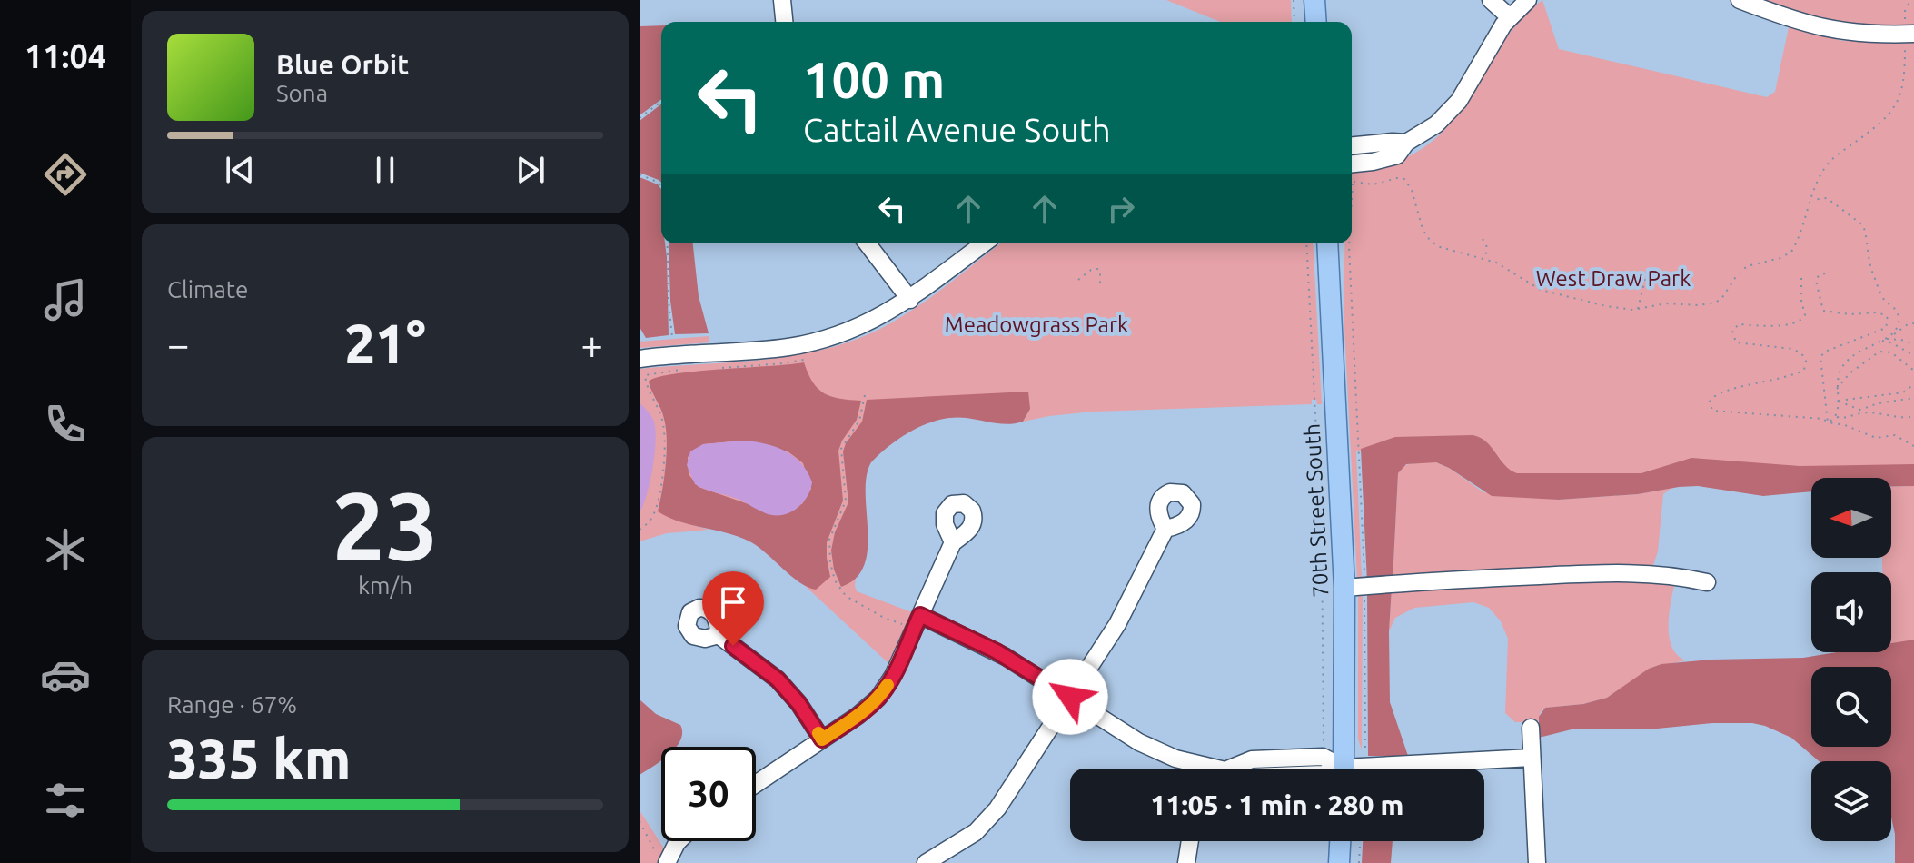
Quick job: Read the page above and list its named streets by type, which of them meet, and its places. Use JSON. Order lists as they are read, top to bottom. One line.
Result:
{"streets":{"main road":["70th Street South"]},"parks":["West Draw Park","Meadowgrass Park"],"north":"left","page":{"tabs":"11:04","turn":["100 m","Cattail Avenue South"],"song":["Blue Orbit","Sona"],"tile":["Climate",["23","km/h"],["Range · 67%","335 km"]],"heat":["−","21°","+"],"limit":"30","trip":"11:05 · 1 min · 280 m"}}
